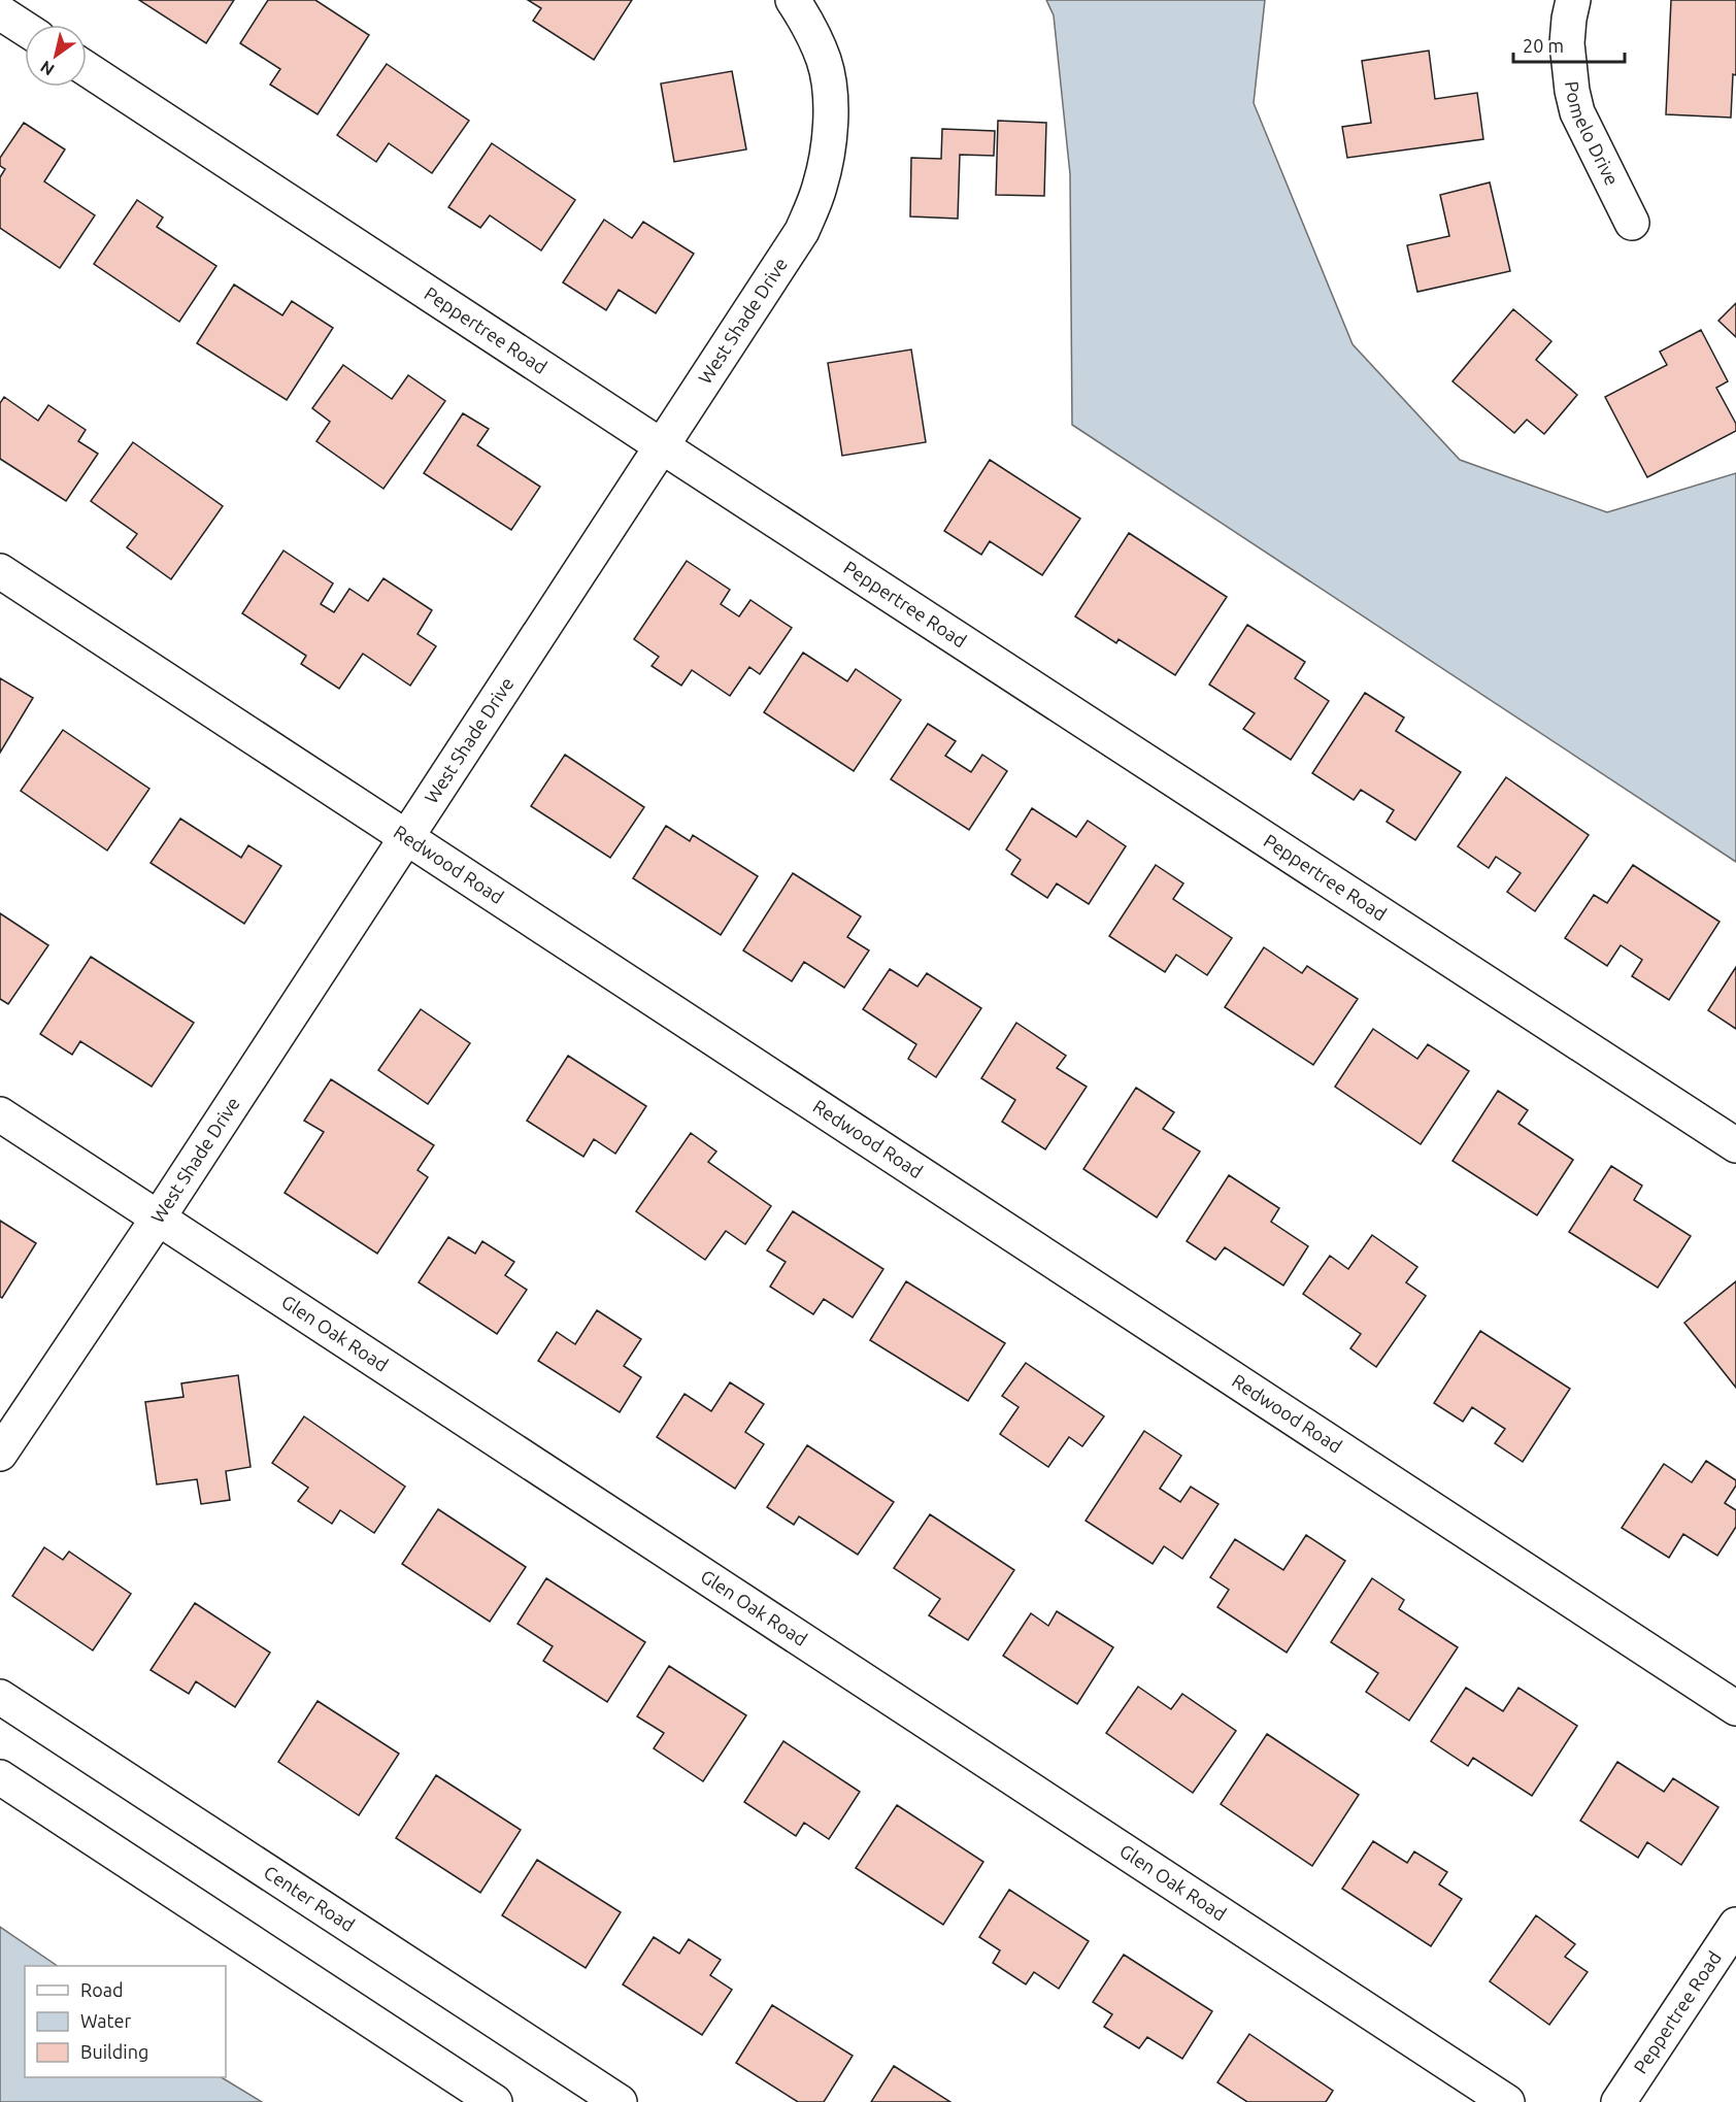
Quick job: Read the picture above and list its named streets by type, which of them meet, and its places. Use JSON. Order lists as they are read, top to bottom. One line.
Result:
{"streets":{"street":["Pomelo Drive","West Shade Drive","Peppertree Road","Redwood Road","Glen Oak Road","Center Road"]},"crossings":[["West Shade Drive","Peppertree Road"],["West Shade Drive","Redwood Road"],["West Shade Drive","Glen Oak Road"]],"legend":["Road","Water","Building"],"scale_bar":"20 m","north":"bottom left"}
